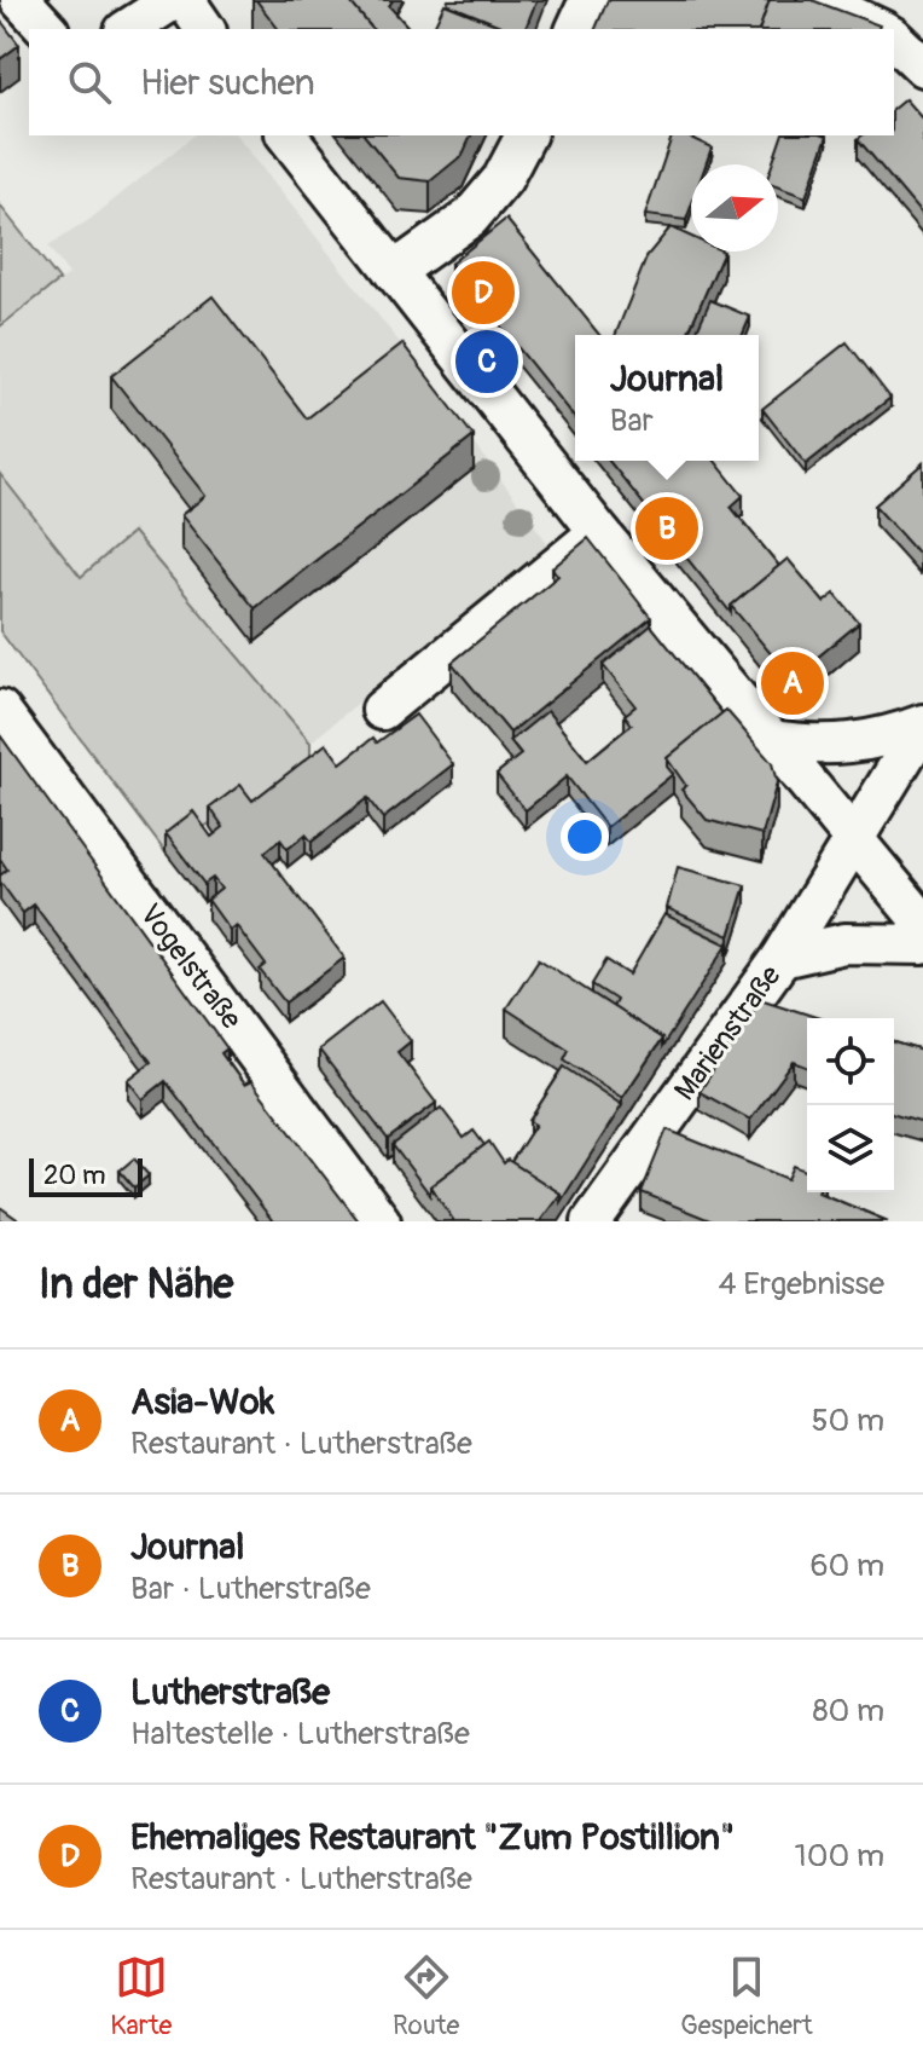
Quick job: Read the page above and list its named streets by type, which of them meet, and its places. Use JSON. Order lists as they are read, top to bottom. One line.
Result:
{"streets":{"street":["Vogelstraße","Marienstraße"]},"scale_bar":"20 m","north":"right","page":{"search":"Hier suchen","pins":["D","C","B","A"],"popup":["Journal","Bar"],"scale":"20 m","heading":["In der Nähe","4 Ergebnisse"],"list":[{"mark":"A","name":"Asia-Wok","note":"Restaurant · Lutherstraße","value":"50 m"},{"mark":"B","name":"Journal","note":"Bar · Lutherstraße","value":"60 m"},{"mark":"C","name":"Lutherstraße","note":"Haltestelle · Lutherstraße","value":"80 m"},{"mark":"D","name":"Ehemaliges Restaurant \"Zum Postillion\"","note":"Restaurant · Lutherstraße","value":"100 m"}],"nav":["Karte","Route","Gespeichert"]}}
